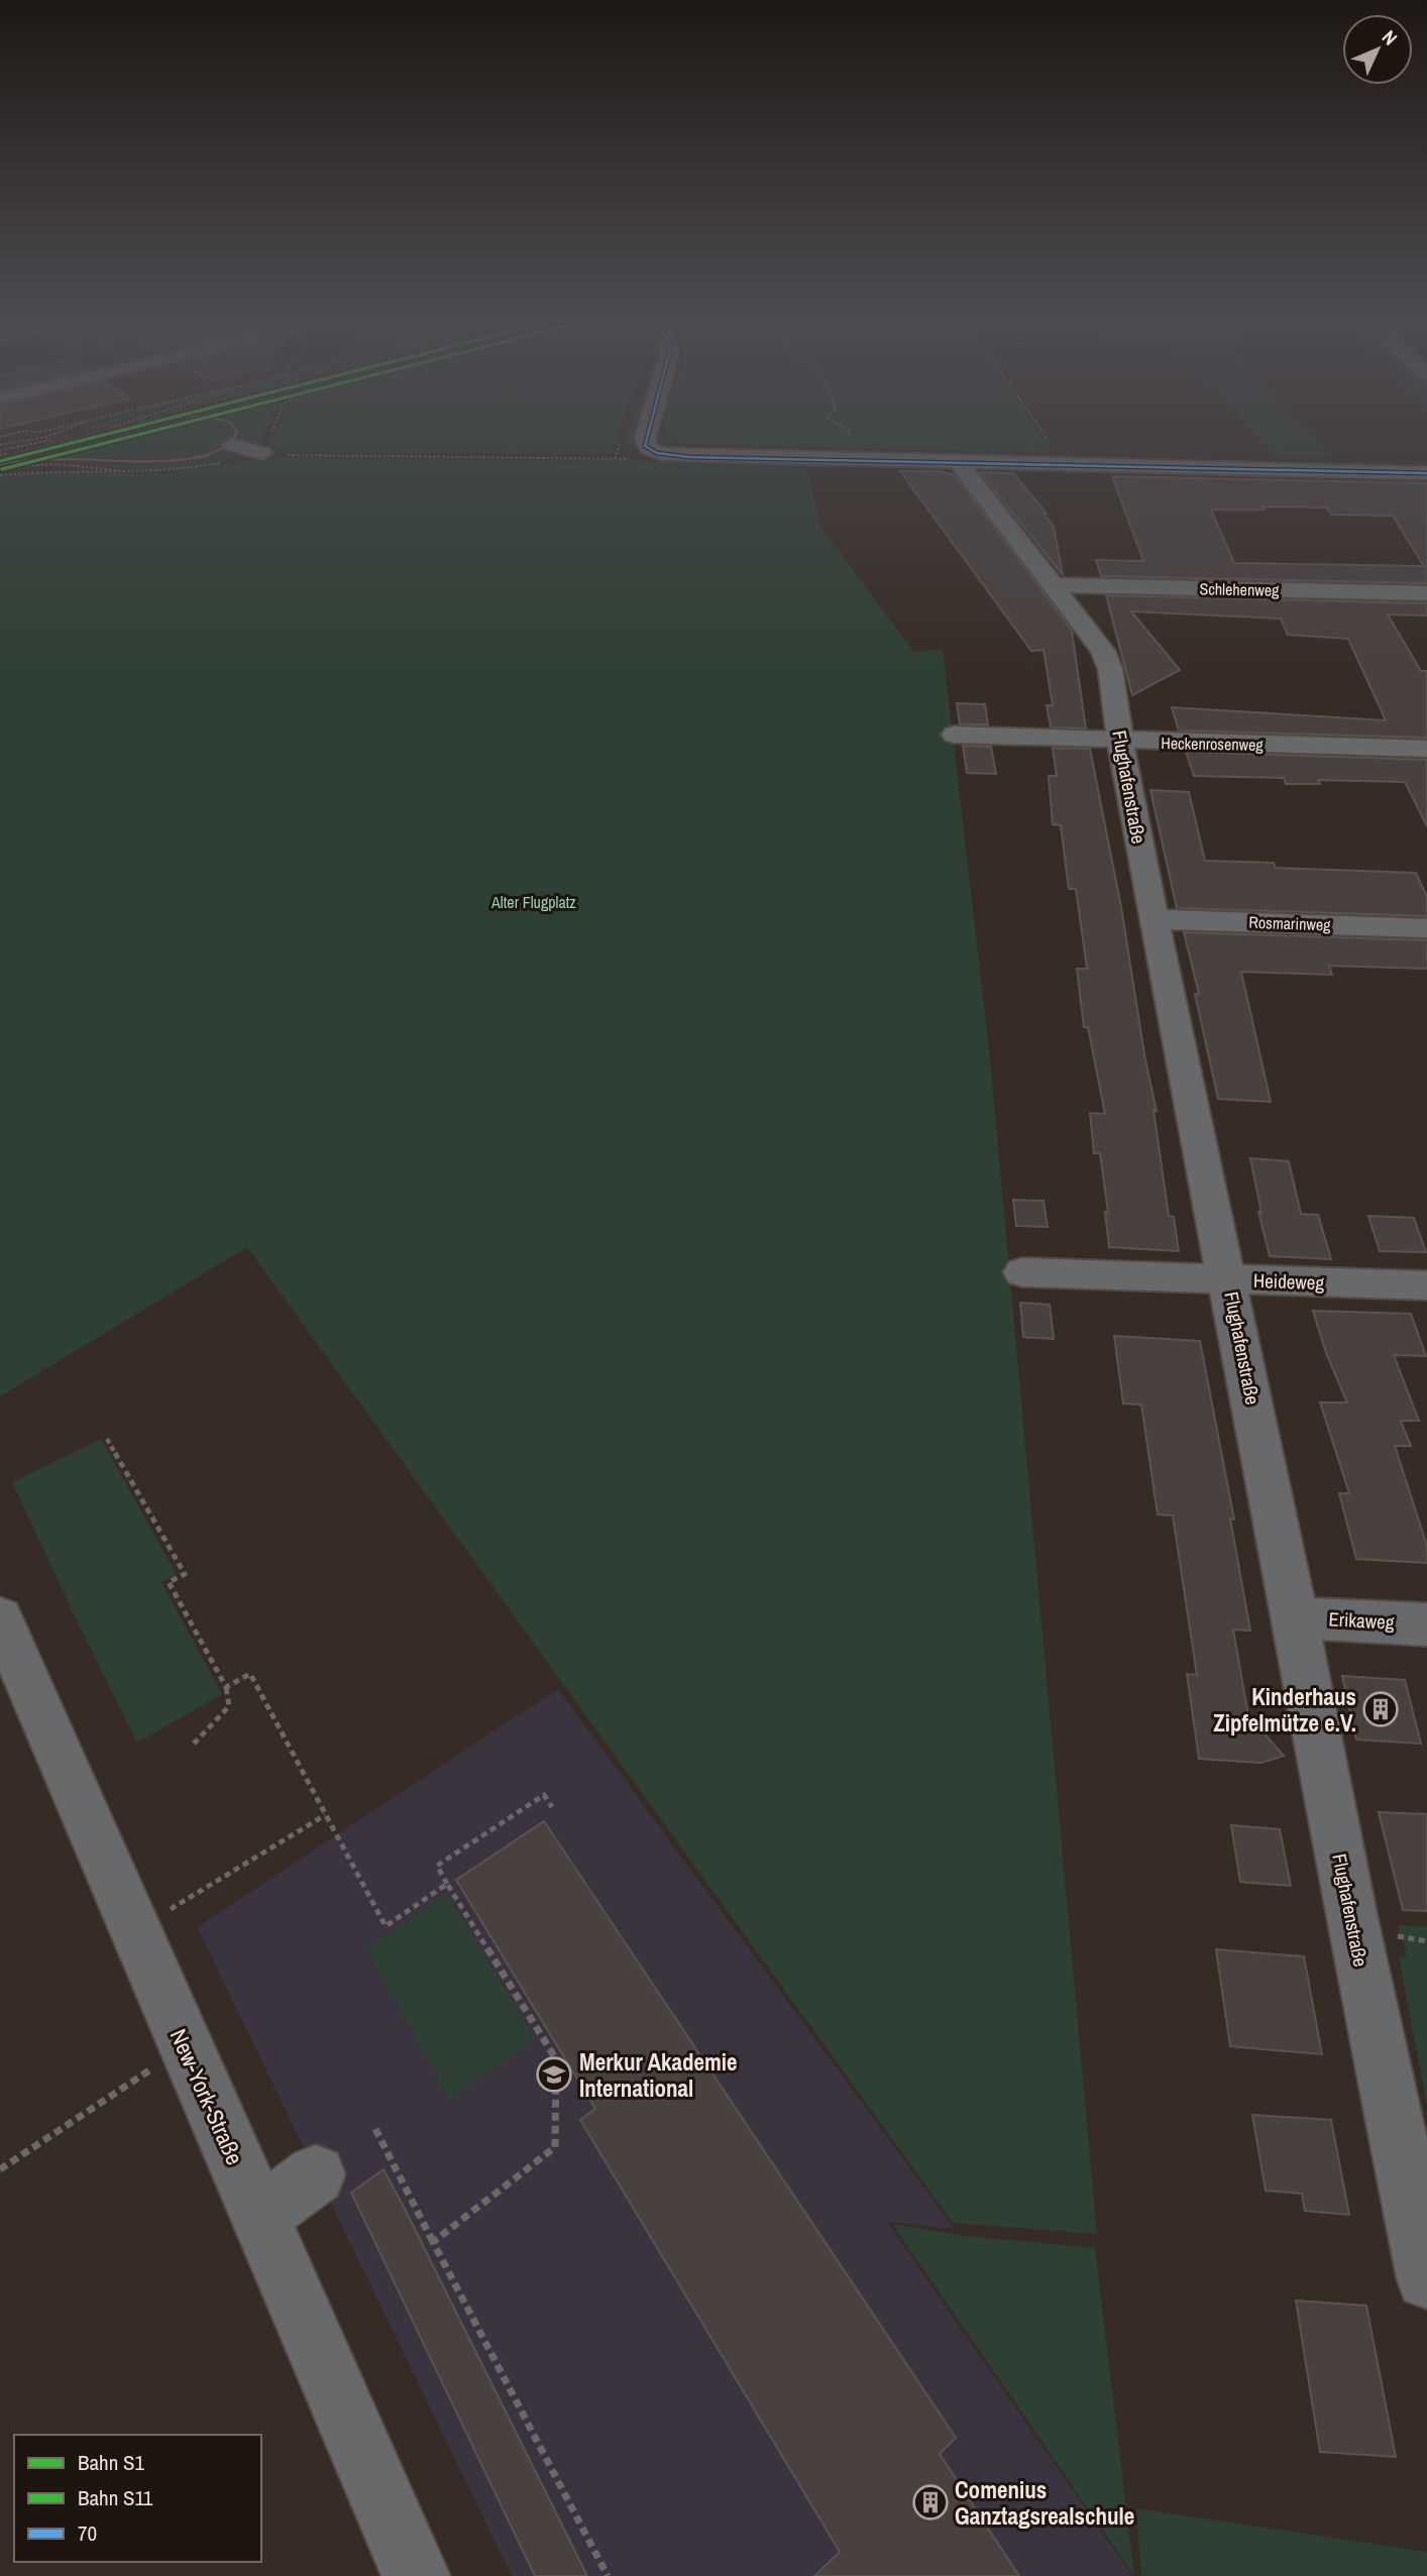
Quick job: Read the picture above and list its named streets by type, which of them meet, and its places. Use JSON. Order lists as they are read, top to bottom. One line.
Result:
{"streets":{"street":["Schlehenweg","Heckenrosenweg","Flughafenstraße","Rosmarinweg","Heideweg","Erikaweg","New-York-Straße"]},"crossings":[["Schlehenweg","Flughafenstraße"],["Heckenrosenweg","Flughafenstraße"],["Flughafenstraße","Rosmarinweg"],["Flughafenstraße","Heideweg"],["Flughafenstraße","Erikaweg"]],"parks":["Alter Flugplatz"],"places":{"building":["Kinderhaus Zipfelmütze e.V.","Comenius Ganztagsrealschule"],"school or university":["Merkur Akademie International"]},"lines":["rail line S1","rail line S11","transit line 70"],"legend":["Bahn S1","Bahn S11","70"],"north":"top right"}
